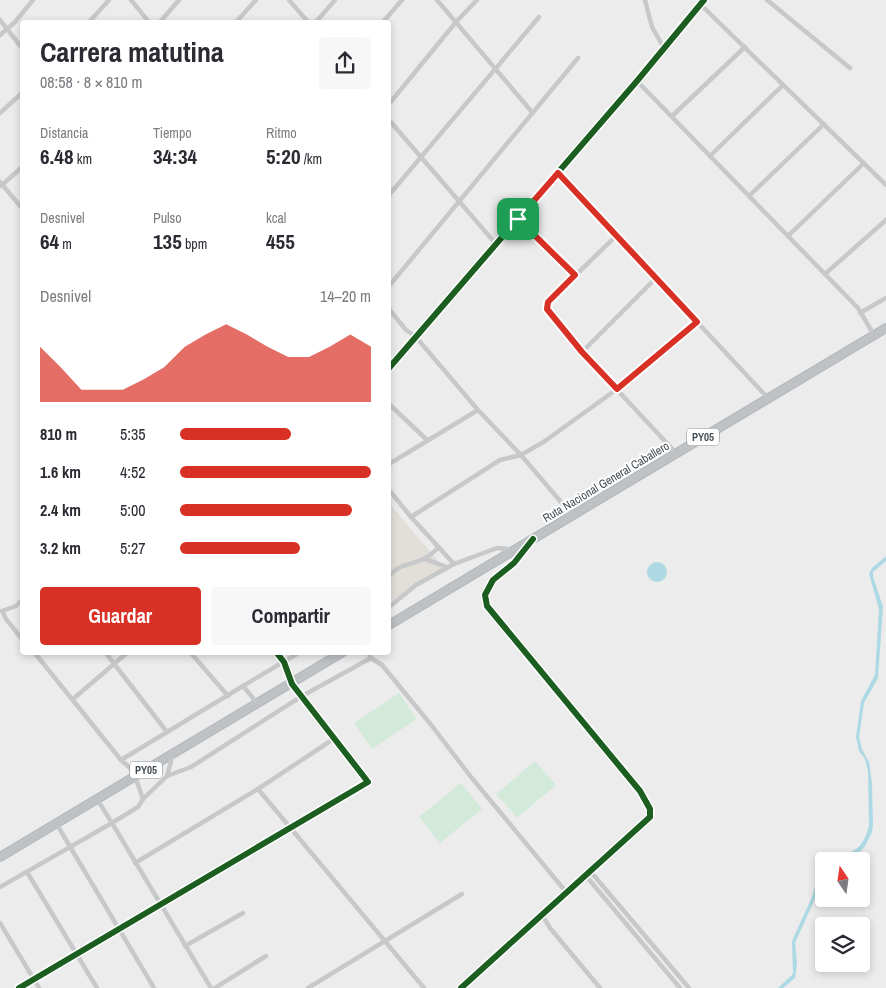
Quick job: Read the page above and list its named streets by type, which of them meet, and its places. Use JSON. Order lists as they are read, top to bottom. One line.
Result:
{"streets":{"highway":["PY05","Ruta Nacional General Caballero"]},"north":"top","page":{"heading":["Carrera matutina","08:58 · 8 × 810 m"],"stats":[["Distancia","6.48 km"],["Tiempo","34:34"],["Ritmo","5:20 /km"],["Desnivel","64 m"],["Pulso","135 bpm"],["kcal","455"]],"chart":["Desnivel","14–20 m"],"list":[{"name":"810 m","note":"5:35"},{"name":"1.6 km","note":"4:52"},{"name":"2.4 km","note":"5:00"},{"name":"3.2 km","note":"5:27"}],"buttons":["Guardar","Compartir"]}}
